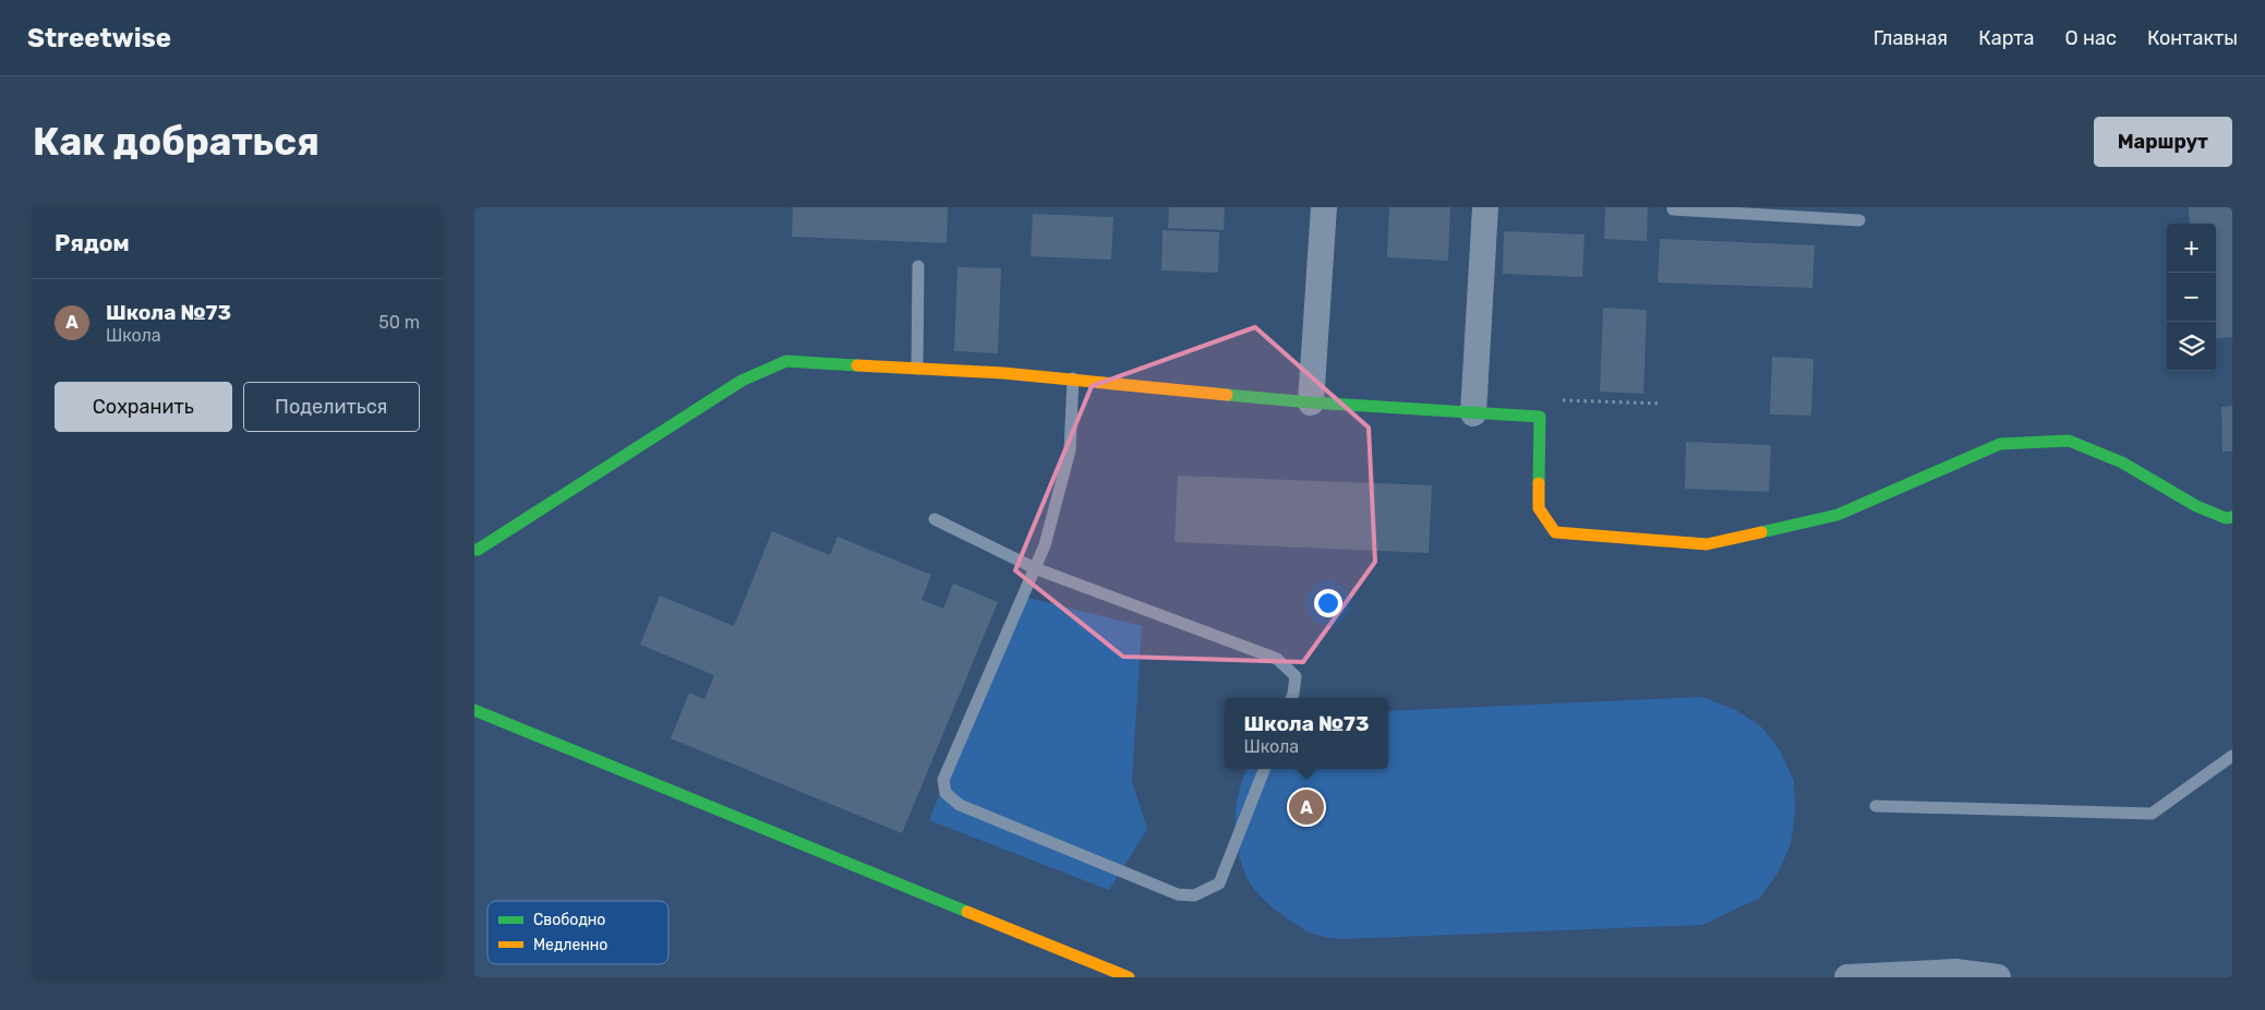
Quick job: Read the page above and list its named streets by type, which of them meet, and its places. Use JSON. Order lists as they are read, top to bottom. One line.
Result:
{"legend":["Свободно","Медленно"],"page":{"header":"Streetwise","nav":["Главная","Карта","О нас","Контакты"],"buttons":["Маршрут",["Сохранить","Поделиться"]],"title":"Как добраться","heading":"Рядом","map_buttons":["+","−"],"list":[{"mark":"A","name":"Школа №73","note":"Школа","value":"50 m"}],"popup":["Школа №73","Школа"],"pins":"A"}}
